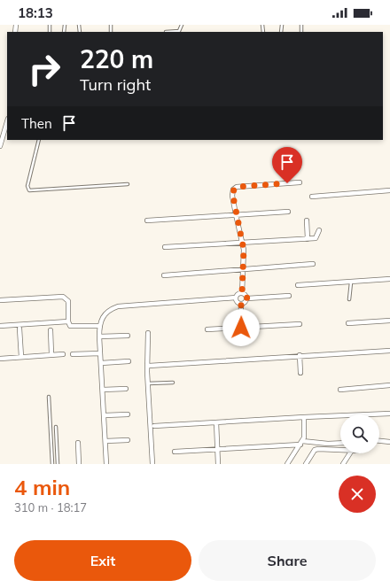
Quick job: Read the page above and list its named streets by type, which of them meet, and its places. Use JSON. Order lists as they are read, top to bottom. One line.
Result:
{"page":{"status":"18:13","turn":["220 m","Turn right"],"then":"Then","heading":["4 min","310 m · 18:17"],"buttons":["Exit","Share"]}}
